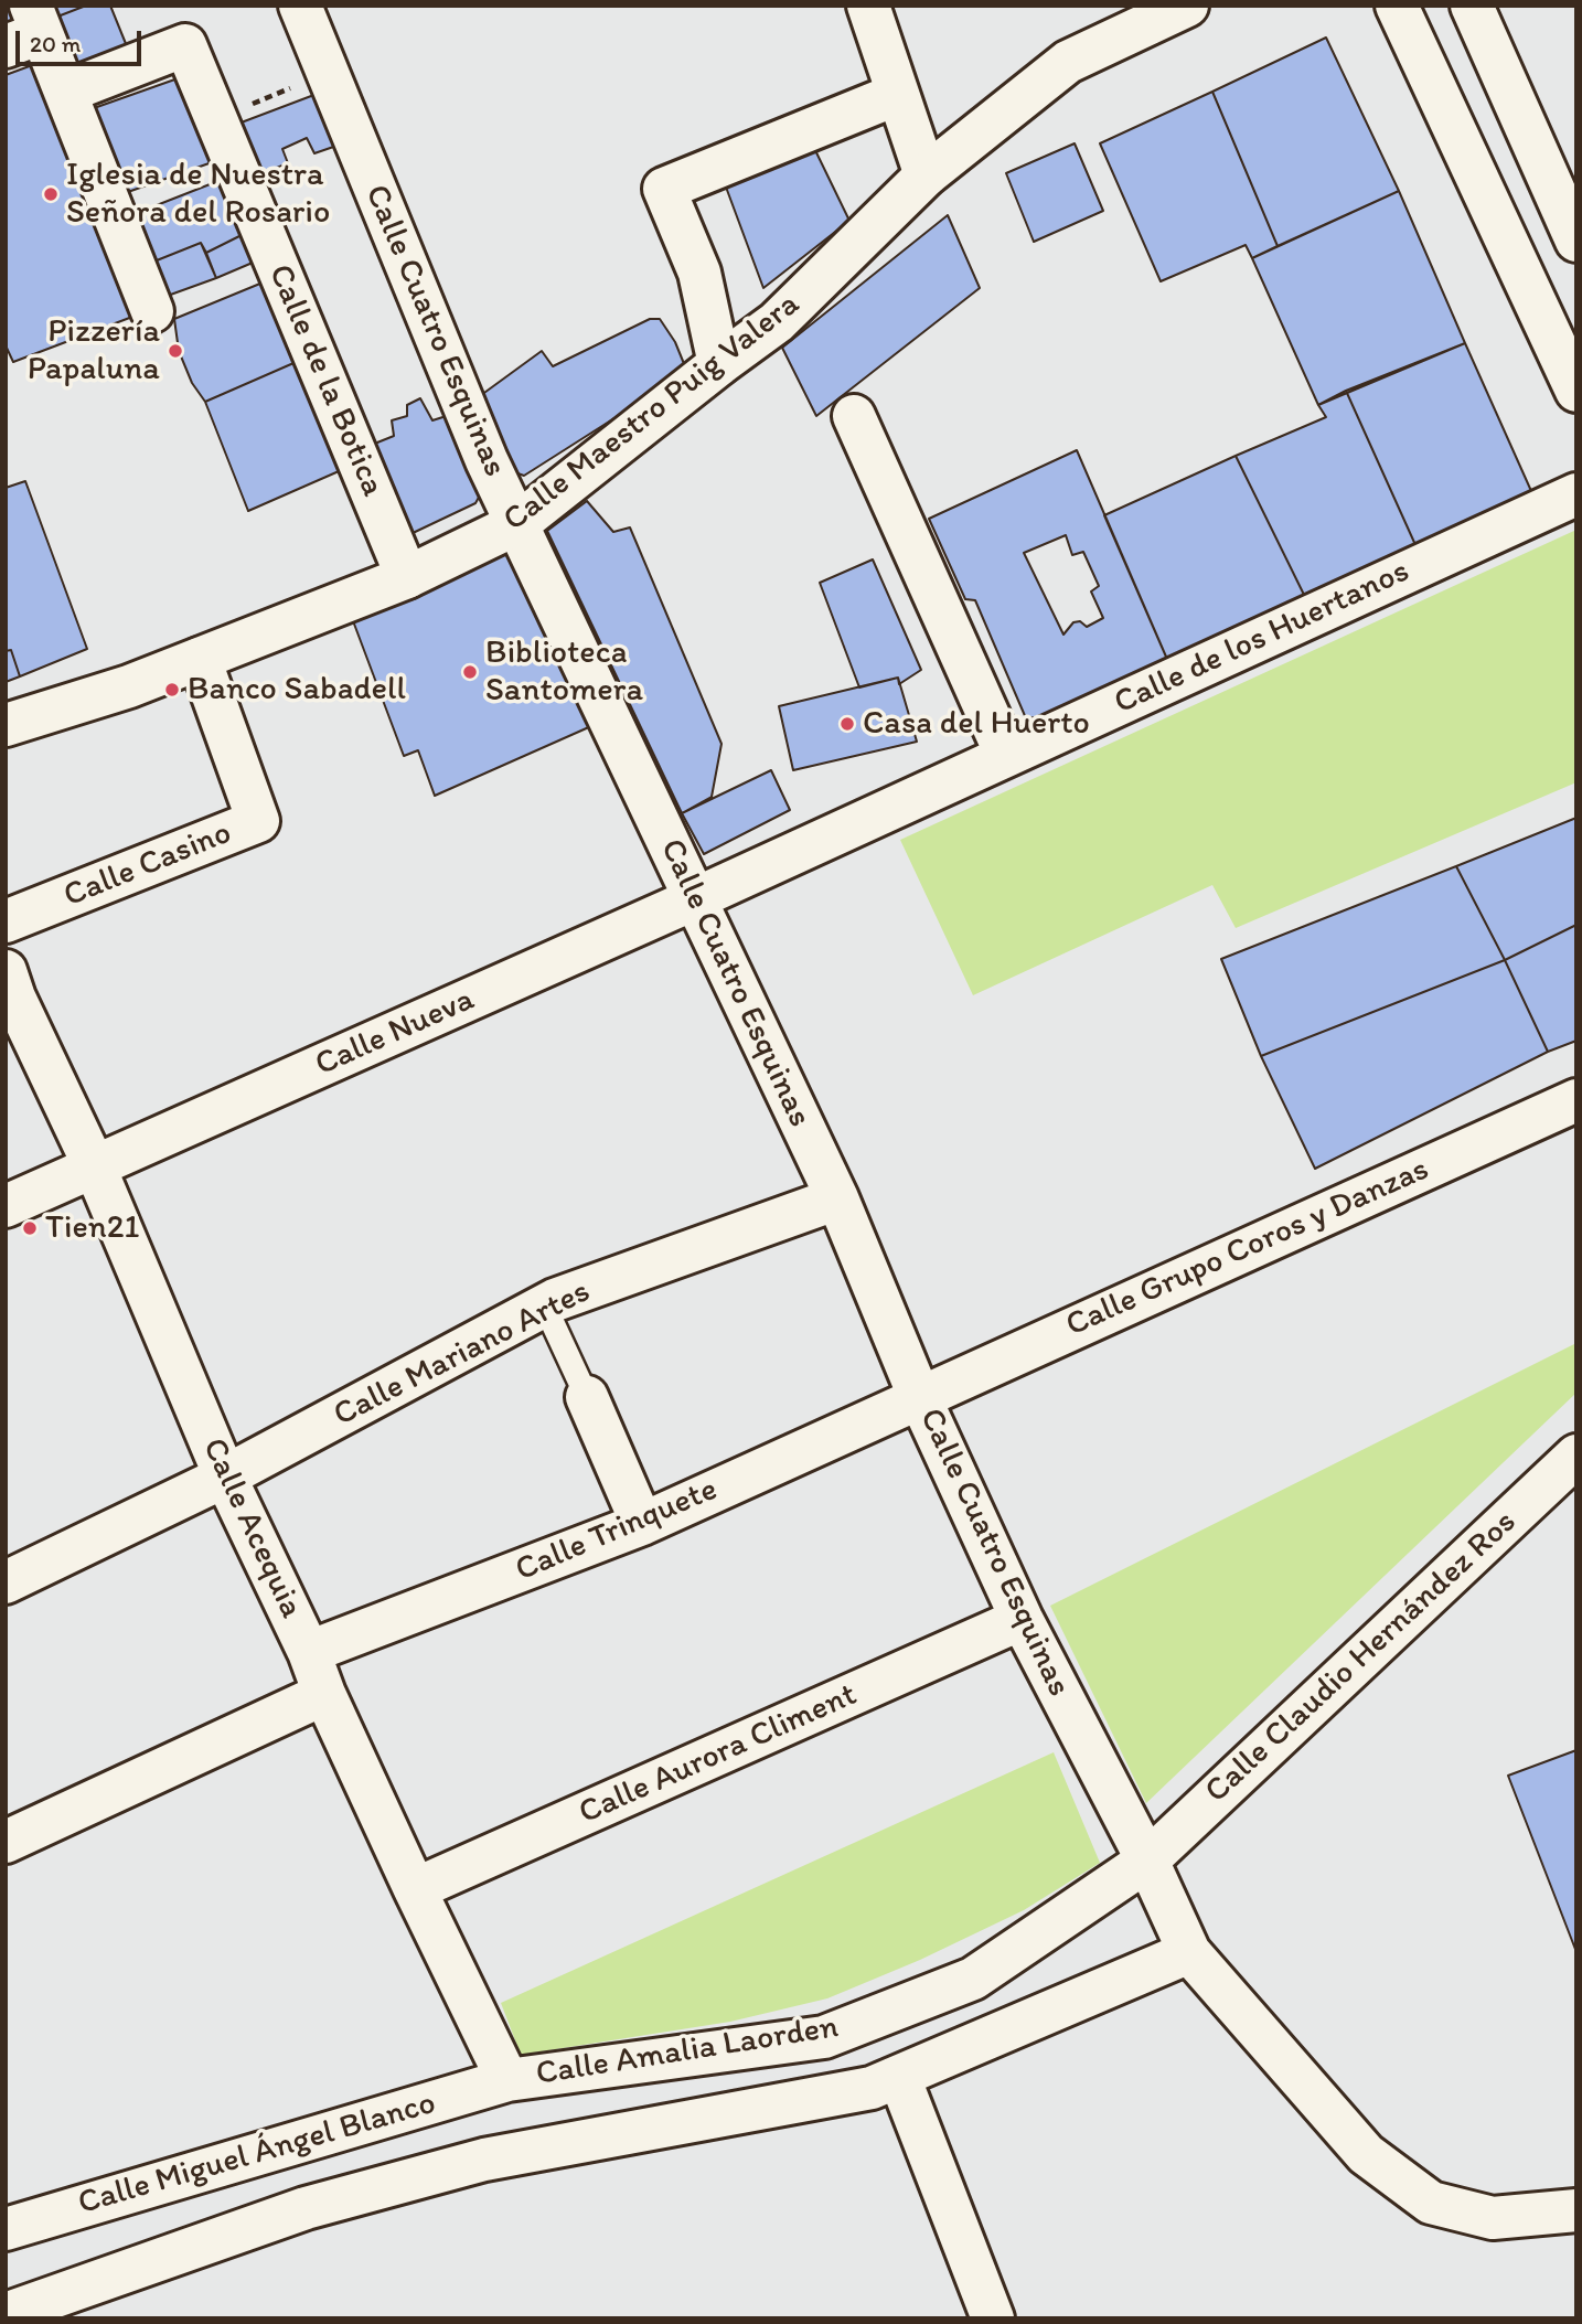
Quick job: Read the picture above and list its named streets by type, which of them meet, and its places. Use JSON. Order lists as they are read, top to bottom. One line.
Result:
{"streets":{"street":["Calle Cuatro Esquinas","Calle de la Botica","Calle Maestro Puig Valera","Calle de los Huertanos","Calle Casino","Calle Nueva","Calle Grupo Coros y Danzas","Calle Mariano Artes","Calle Acequia","Calle Trinquete","Calle Claudio Hernández Ros","Calle Aurora Climent","Calle Amalia Laorden","Calle Miguel Ángel Blanco"]},"crossings":[["Calle Cuatro Esquinas","Calle Maestro Puig Valera"],["Calle Cuatro Esquinas","Calle de los Huertanos"],["Calle Cuatro Esquinas","Calle Nueva"],["Calle Cuatro Esquinas","Calle Grupo Coros y Danzas"],["Calle Cuatro Esquinas","Calle Mariano Artes"],["Calle Cuatro Esquinas","Calle Trinquete"],["Calle Cuatro Esquinas","Calle Claudio Hernández Ros"],["Calle Cuatro Esquinas","Calle Aurora Climent"],["Calle Cuatro Esquinas","Calle Amalia Laorden"],["Calle de la Botica","Calle Maestro Puig Valera"],["Calle Maestro Puig Valera","Calle Casino"],["Calle de los Huertanos","Calle Nueva"],["Calle Nueva","Calle Acequia"],["Calle Grupo Coros y Danzas","Calle Trinquete"],["Calle Mariano Artes","Calle Acequia"],["Calle Acequia","Calle Trinquete"],["Calle Acequia","Calle Aurora Climent"],["Calle Acequia","Calle Amalia Laorden"],["Calle Acequia","Calle Miguel Ángel Blanco"],["Calle Claudio Hernández Ros","Calle Amalia Laorden"],["Calle Amalia Laorden","Calle Miguel Ángel Blanco"]],"places":["Iglesia de Nuestra Señora del Rosario","Pizzería Papaluna","Biblioteca Santomera","Banco Sabadell","Casa del Huerto","Tien21"],"scale_bar":"20 m"}
